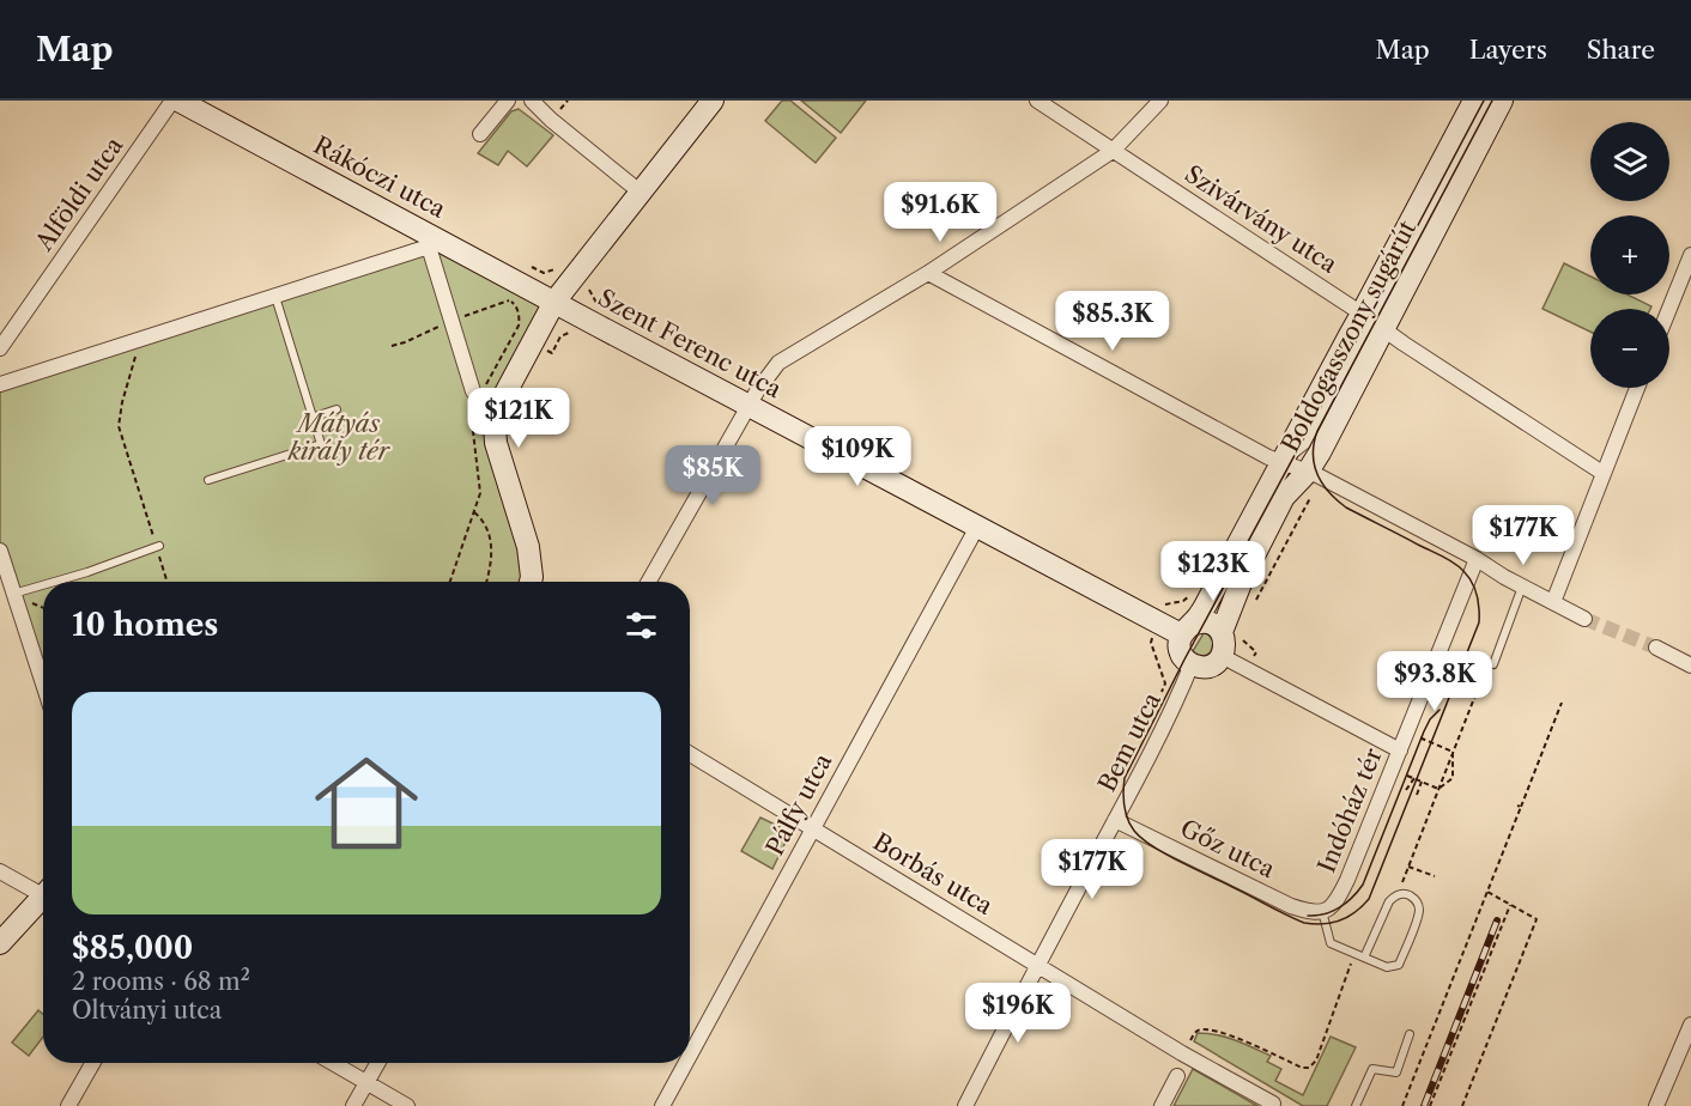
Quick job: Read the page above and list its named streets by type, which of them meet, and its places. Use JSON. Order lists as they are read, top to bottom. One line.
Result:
{"streets":{"street":["Rákóczi utca","Alföldi utca","Szivárvány utca","Boldogasszony sugárút","Szent Ferenc utca","Bem utca","Pálfy utca","Indóház tér","Gőz utca","Borbás utca"]},"crossings":[["Rákóczi utca","Szent Ferenc utca"],["Szivárvány utca","Boldogasszony sugárút"],["Boldogasszony sugárút","Szent Ferenc utca"],["Boldogasszony sugárút","Bem utca"],["Szent Ferenc utca","Bem utca"],["Szent Ferenc utca","Pálfy utca"],["Bem utca","Gőz utca"],["Bem utca","Borbás utca"],["Pálfy utca","Borbás utca"],["Indóház tér","Gőz utca"]],"parks":["Mátyás király tér"],"page":{"header":"Map","nav":["Map","Layers","Share"],"map_buttons":["+","−"],"price":["$91.6K","$85.3K","$121K","$109K","$85K","$177K","$123K","$93.8K","$177K","$196K"],"heading":"10 homes","list":[{"name":"$85,000","note":"2 rooms · 68 m² · Oltványi utca"}]}}
